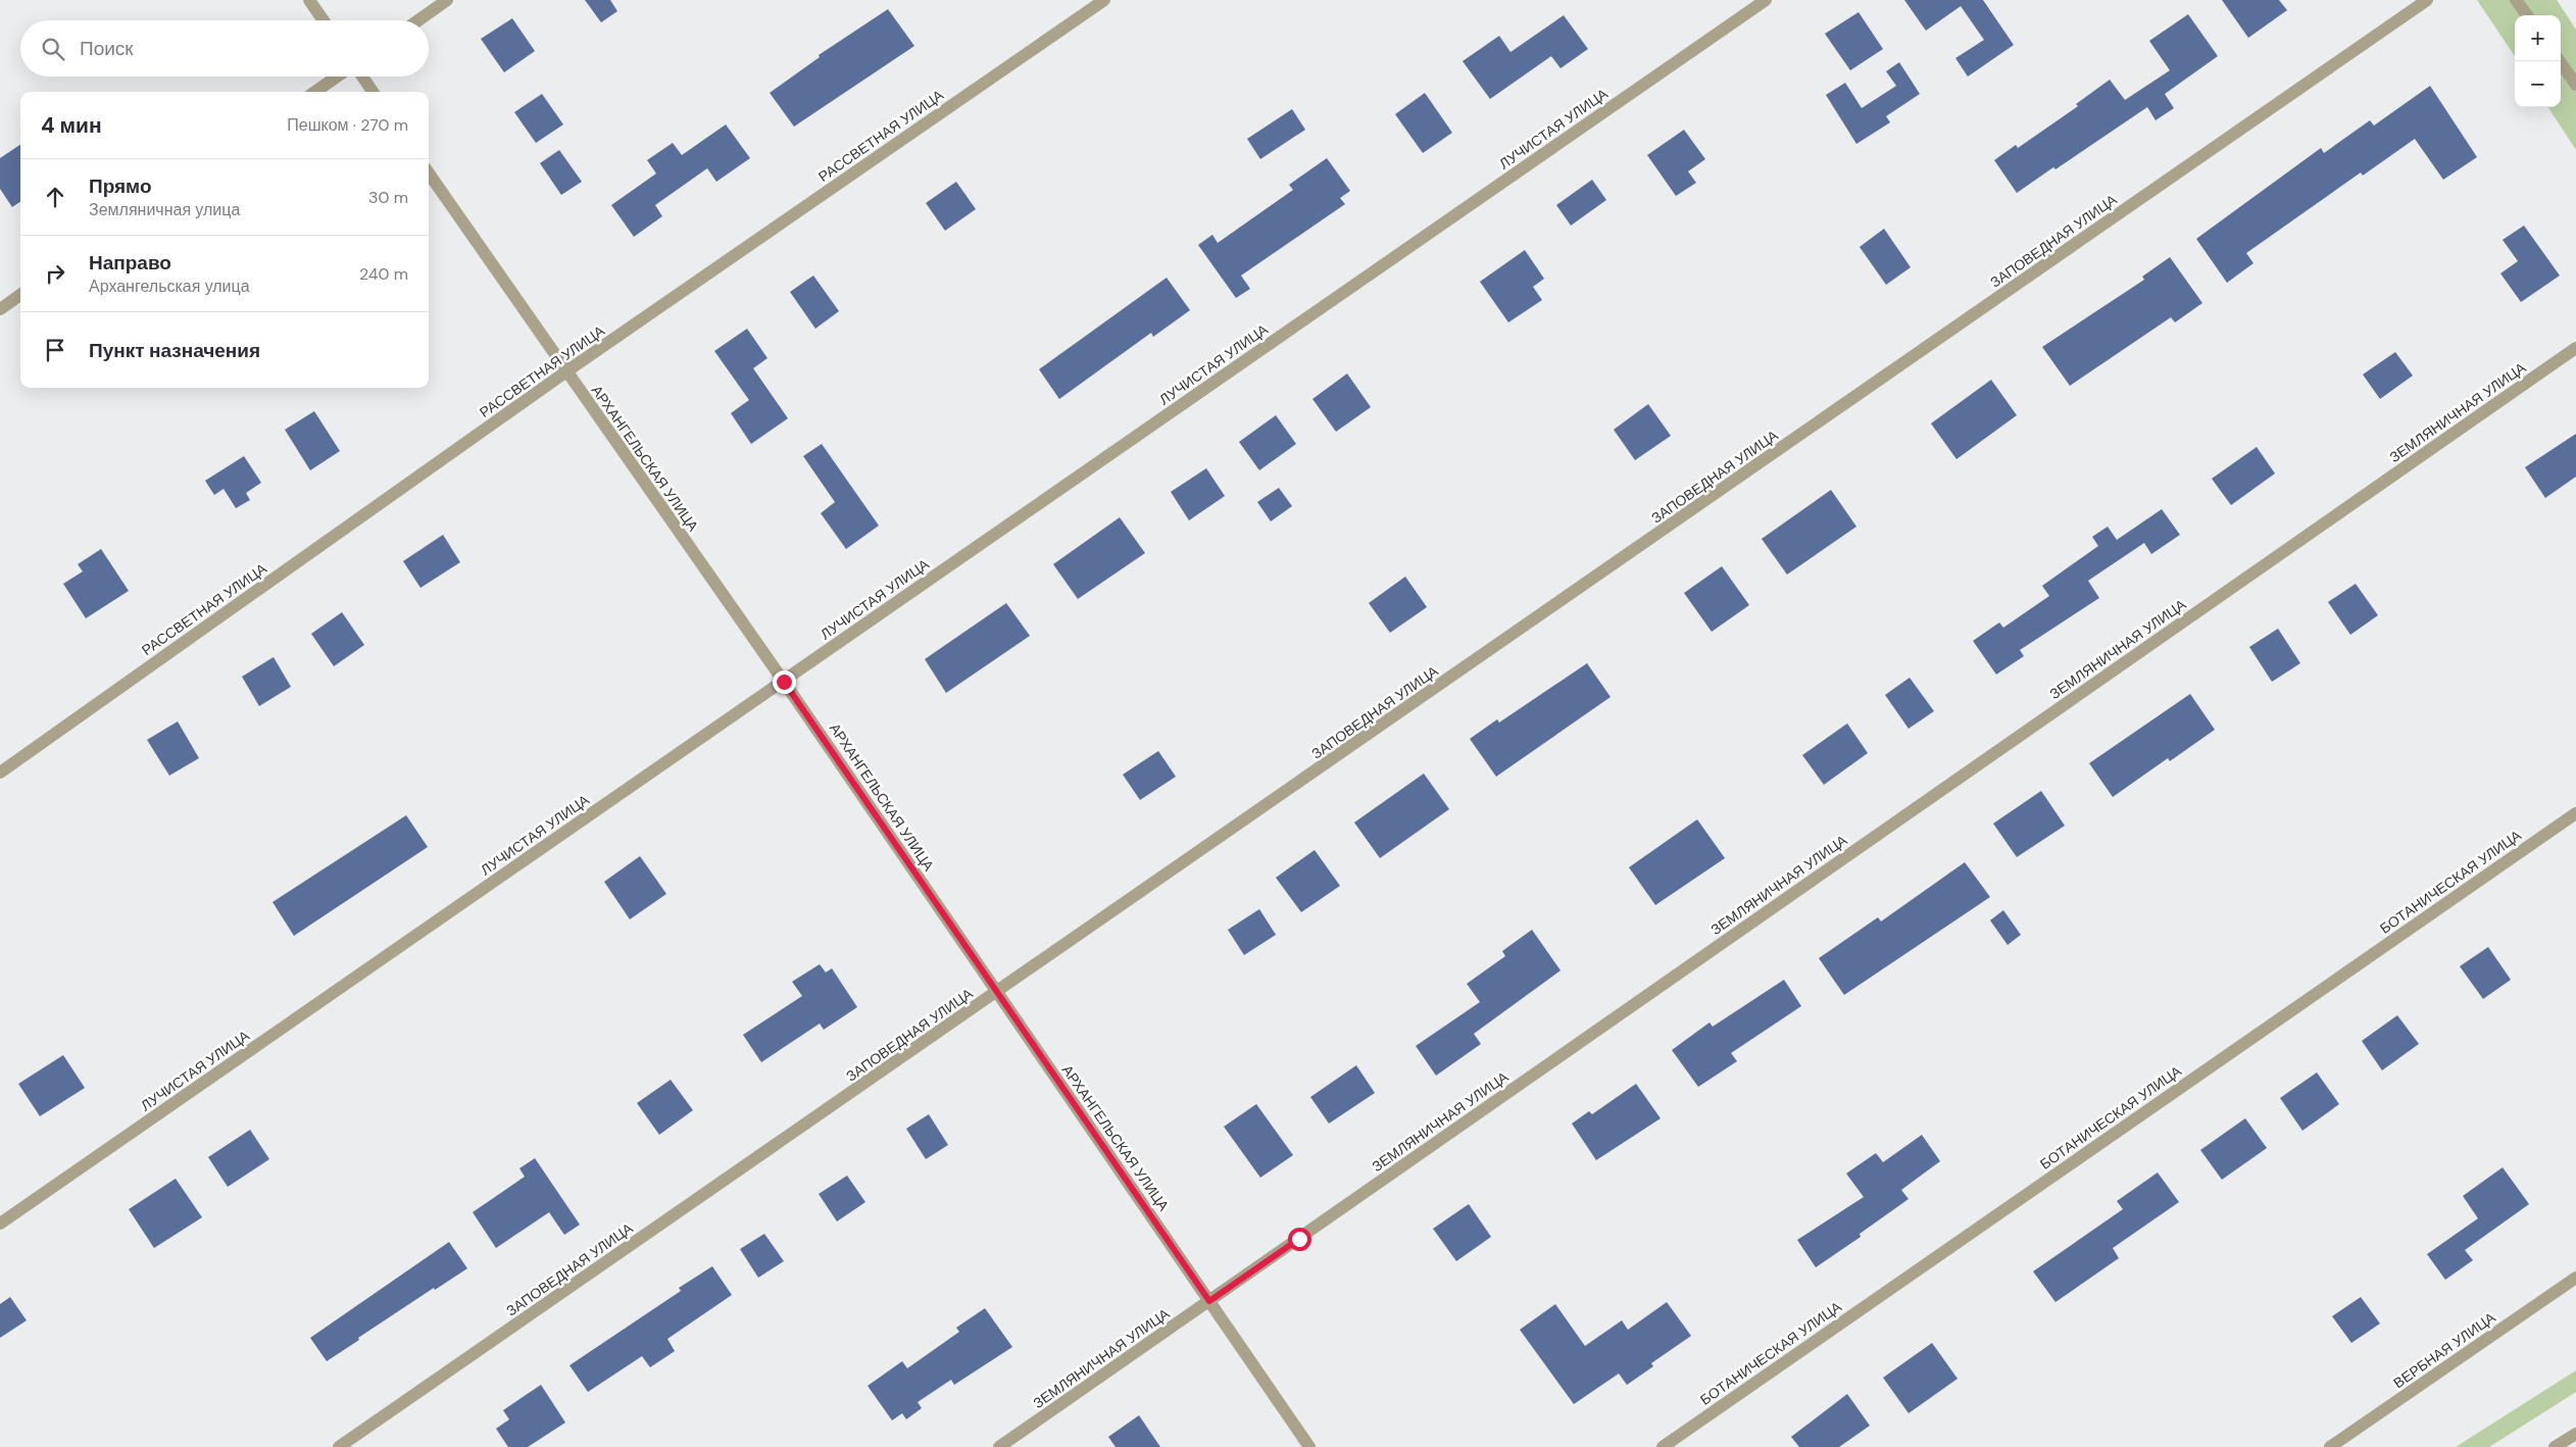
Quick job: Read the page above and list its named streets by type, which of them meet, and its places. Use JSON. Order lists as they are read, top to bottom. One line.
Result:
{"streets":{"street":["ЛУЧИСТАЯ УЛИЦА","РАССВЕТНАЯ УЛИЦА","ЗАПОВЕДНАЯ УЛИЦА","ЗЕМЛЯНИЧНАЯ УЛИЦА","АРХАНГЕЛЬСКАЯ УЛИЦА","БОТАНИЧЕСКАЯ УЛИЦА","ВЕРБНАЯ УЛИЦА"]},"crossings":[["ЛУЧИСТАЯ УЛИЦА","АРХАНГЕЛЬСКАЯ УЛИЦА"],["РАССВЕТНАЯ УЛИЦА","АРХАНГЕЛЬСКАЯ УЛИЦА"],["ЗАПОВЕДНАЯ УЛИЦА","АРХАНГЕЛЬСКАЯ УЛИЦА"],["ЗЕМЛЯНИЧНАЯ УЛИЦА","АРХАНГЕЛЬСКАЯ УЛИЦА"]],"page":{"map_buttons":["+","−"],"search":"Поиск","heading":["4 мин","Пешком · 270 m"],"list":[["Прямо","Земляничная улица","30 m"],["Направо","Архангельская улица","240 m"],"Пункт назначения"]}}
